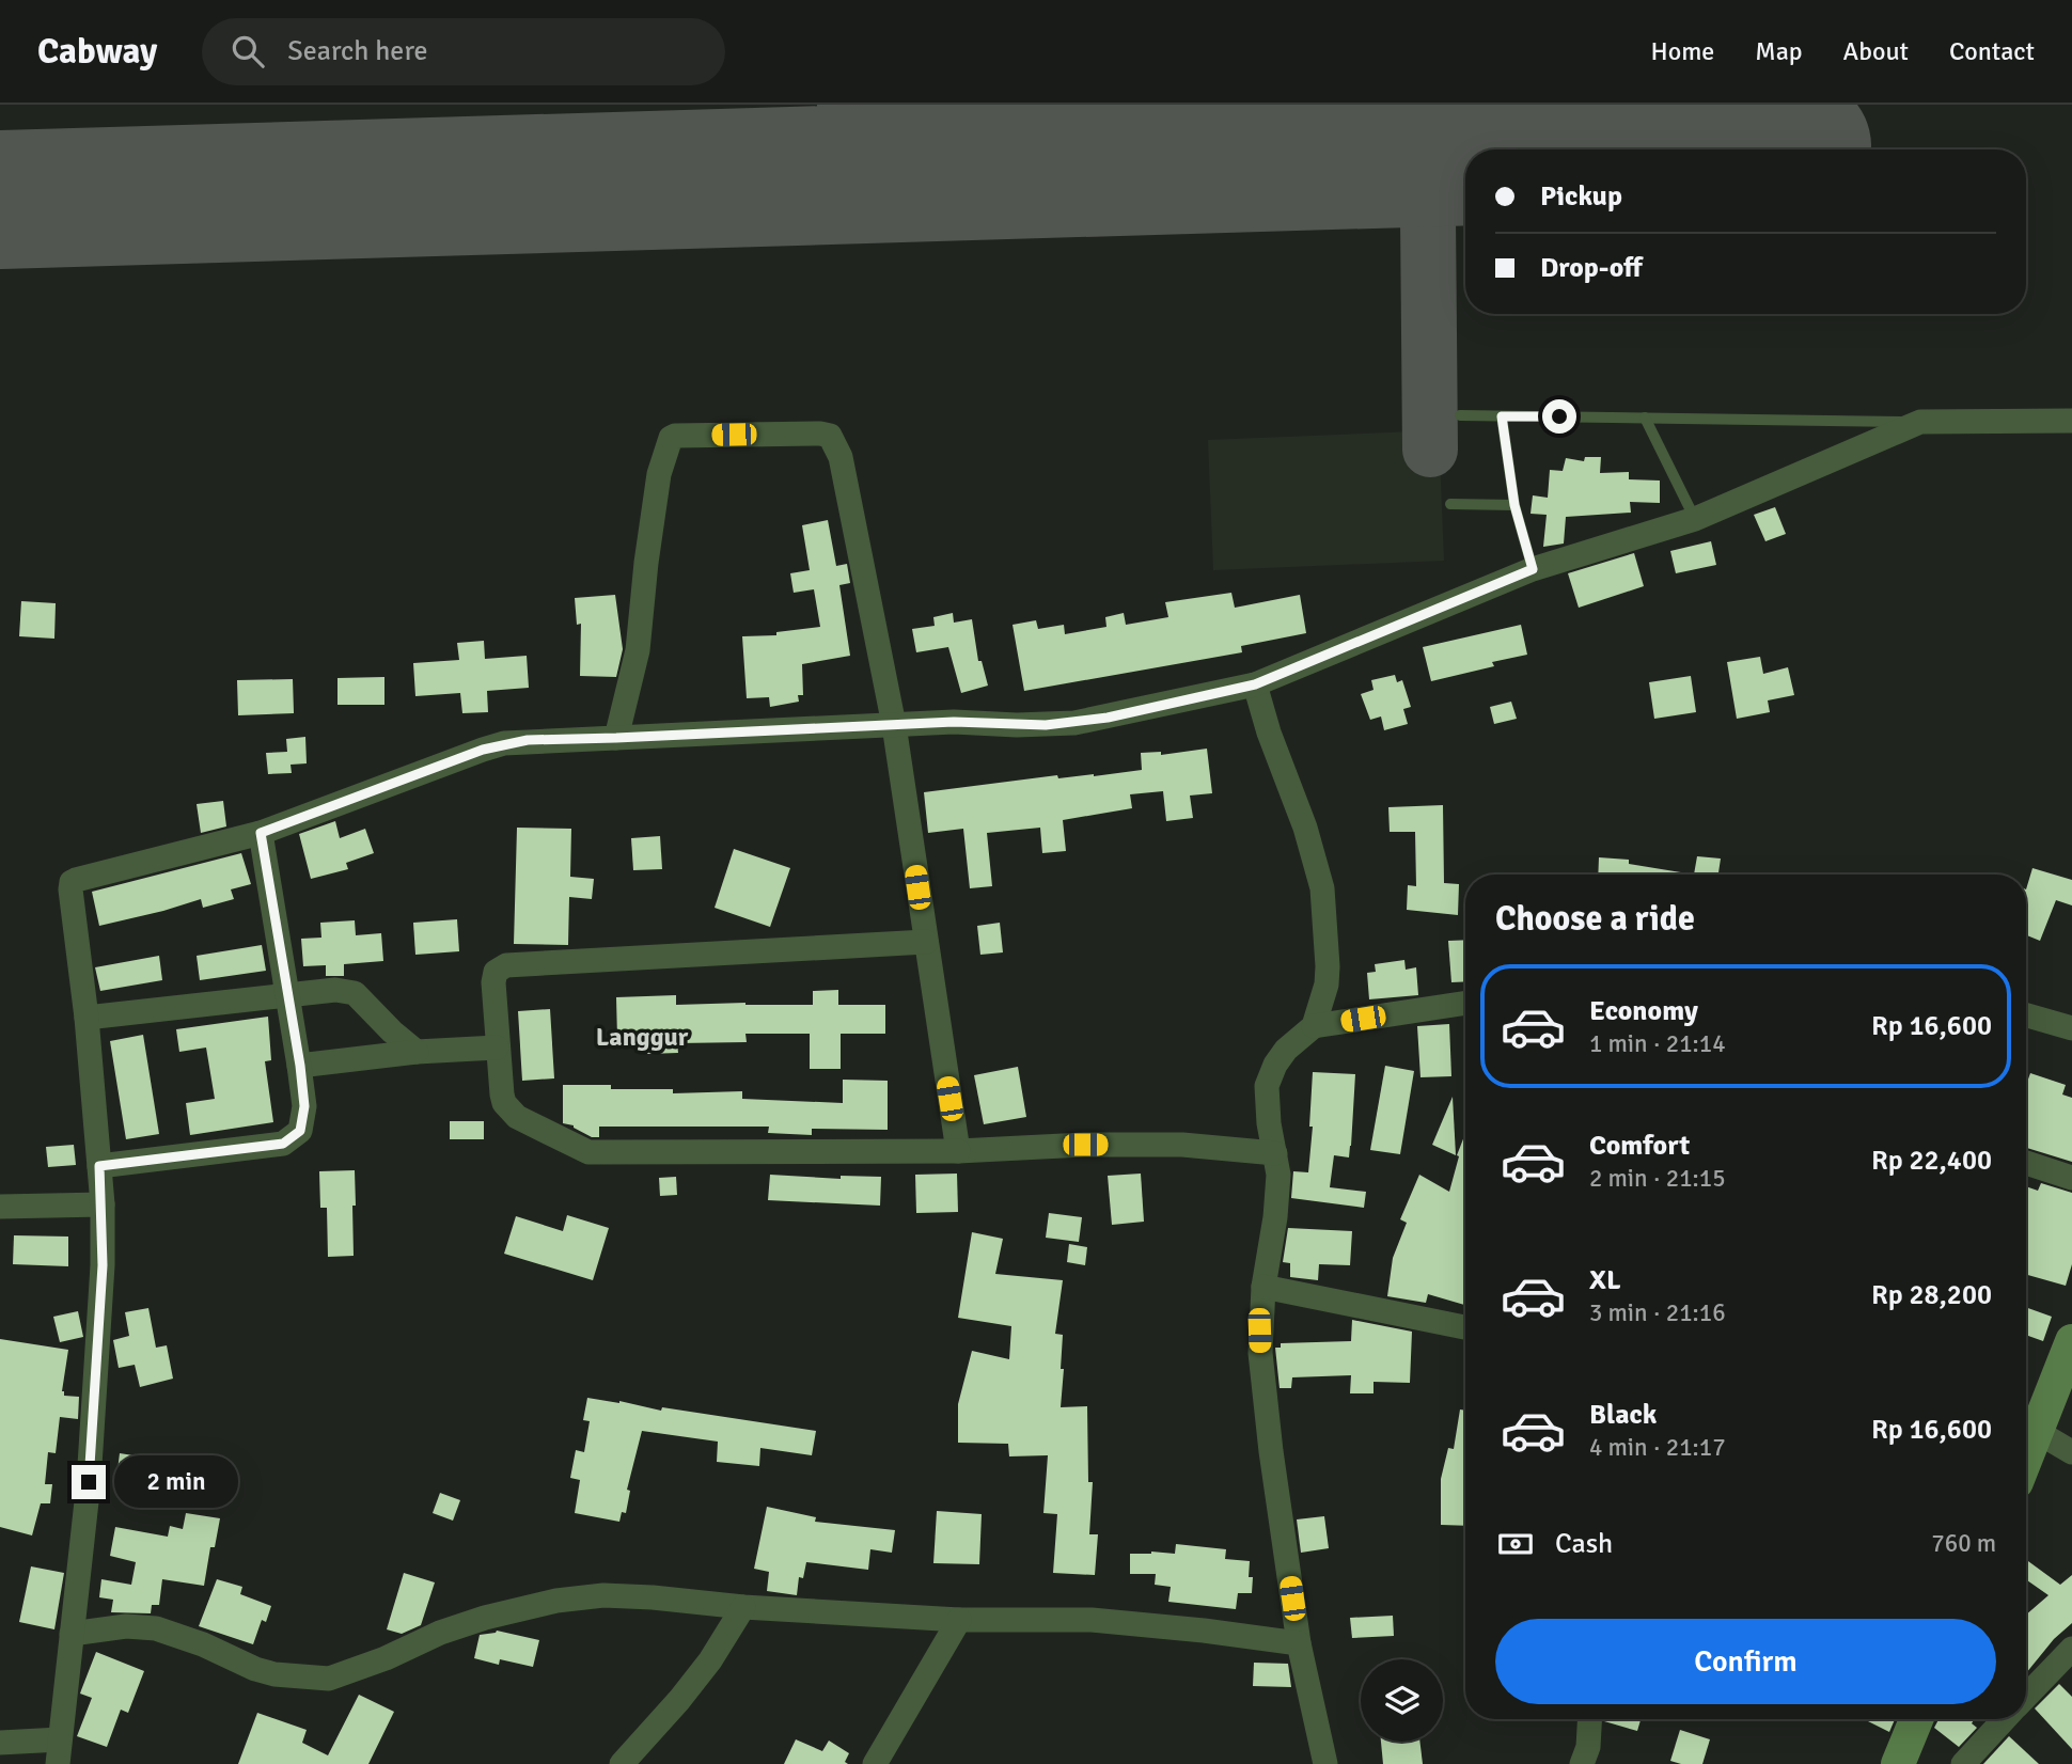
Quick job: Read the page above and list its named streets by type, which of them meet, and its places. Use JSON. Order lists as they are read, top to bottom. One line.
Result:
{"districts":["Langgur"],"page":{"header":"Cabway","search":"Search here","nav":["Home","Map","About","Contact"],"banner":["Pickup","Drop-off"],"heading":"Choose a ride","list":[{"name":"Economy","note":"1 min · 21:14","value":"Rp 16,600"},{"name":"Comfort","note":"2 min · 21:15","value":"Rp 22,400"},{"name":"XL","note":"3 min · 21:16","value":"Rp 28,200"},{"name":"Black","note":"4 min · 21:17","value":"Rp 16,600"}],"bubble":"2 min","pay":["Cash","760 m"],"buttons":"Confirm"}}
